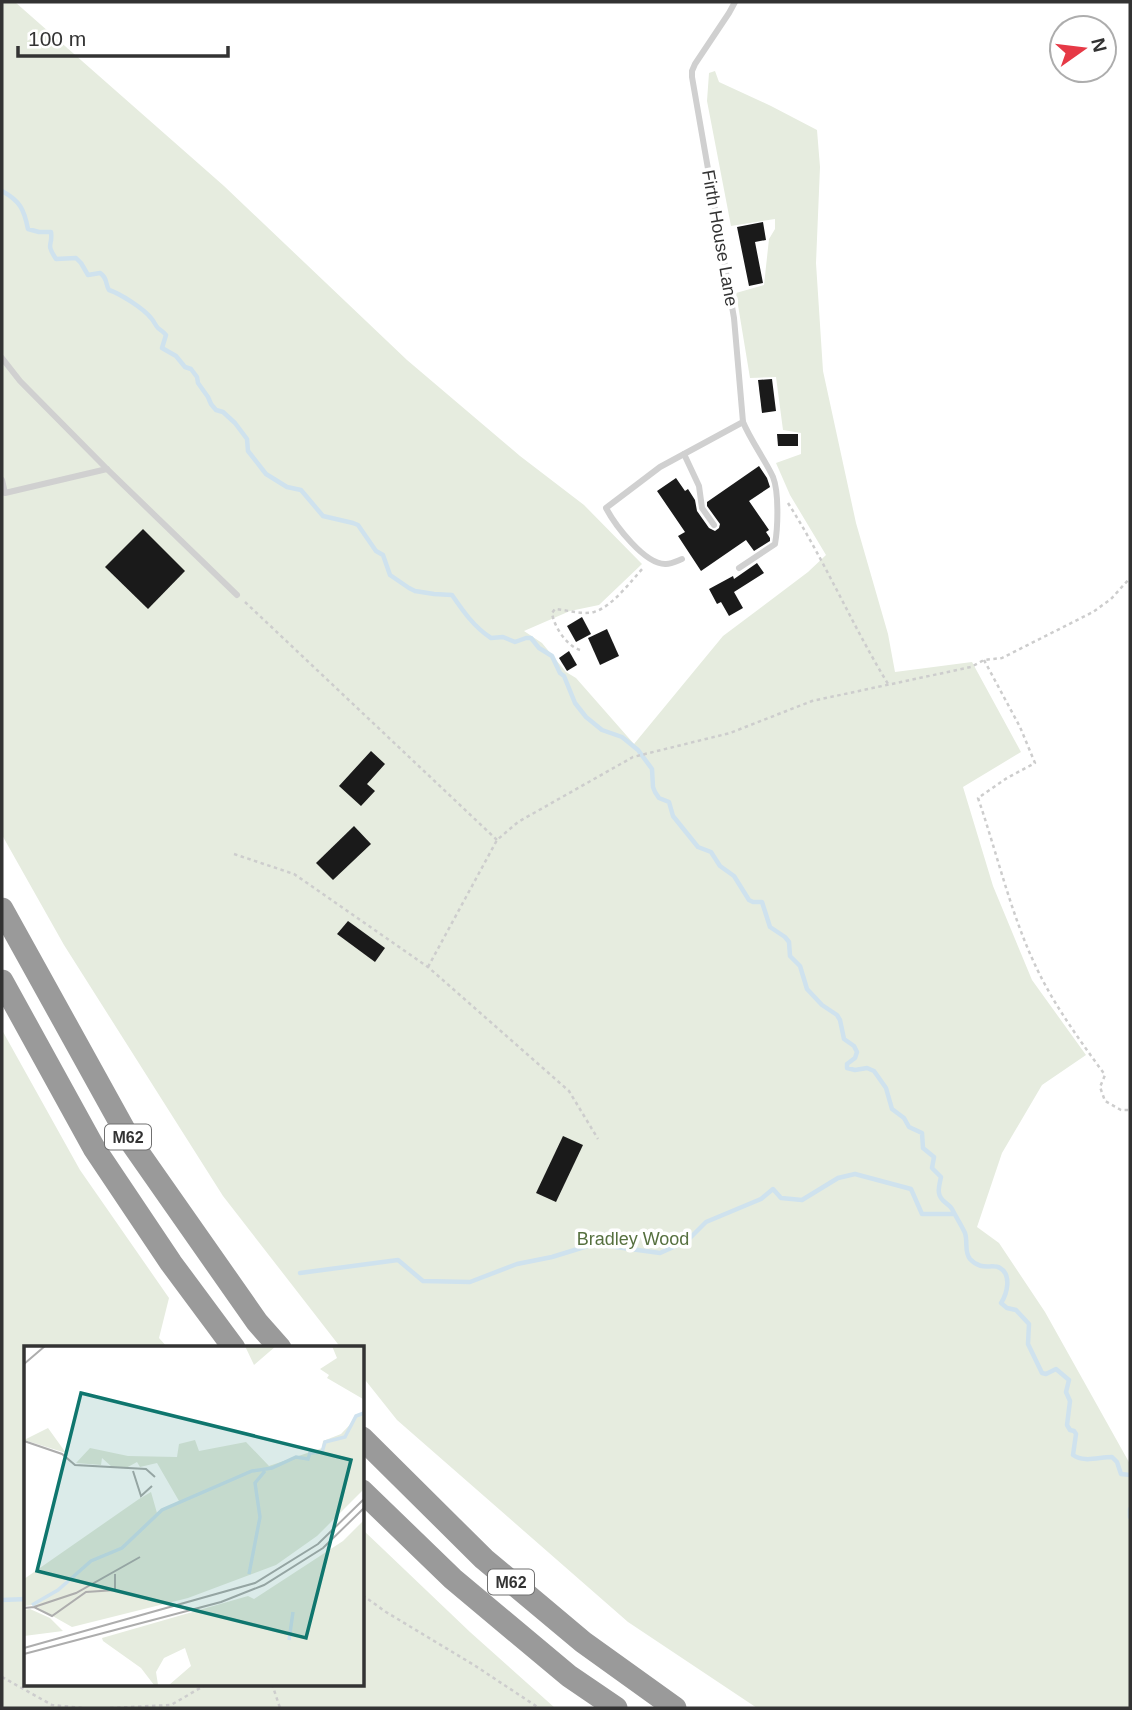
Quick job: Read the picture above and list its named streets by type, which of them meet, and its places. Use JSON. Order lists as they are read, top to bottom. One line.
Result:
{"streets":{"highway":["M62"],"lane":["Firth House Lane"]},"parks":["Bradley Wood"],"scale_bar":"100 m","north":"right"}
